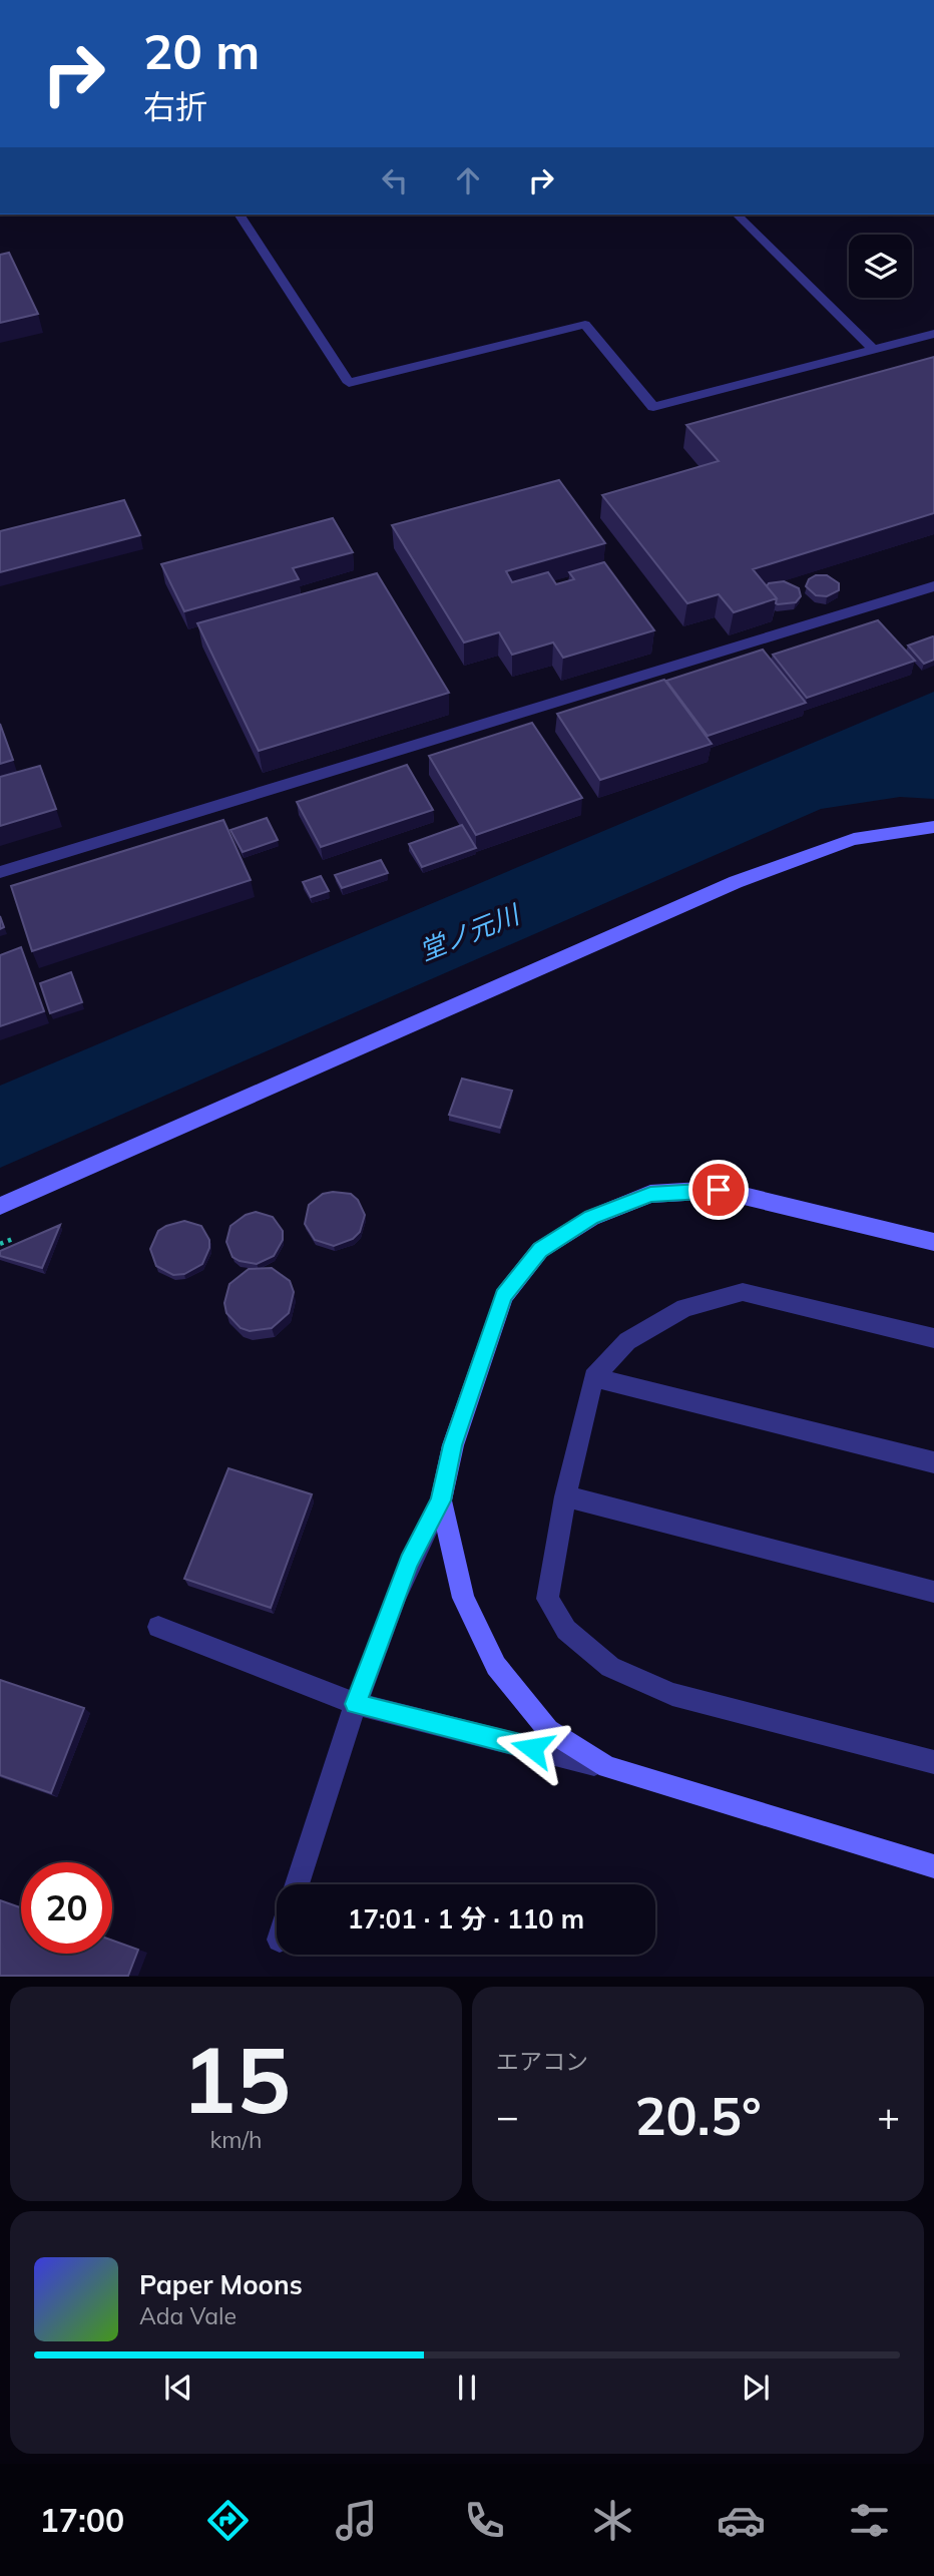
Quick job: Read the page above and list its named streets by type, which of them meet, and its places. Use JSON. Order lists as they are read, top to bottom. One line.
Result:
{"water":["堂ノ元川"],"page":{"turn":["20 m","右折"],"limit":"20","trip":"17:01 · 1 分 · 110 m","tile":[["15","km/h"],"エアコン"],"heat":["−","20.5°","+"],"song":["Paper Moons","Ada Vale"],"tabs":"17:00"}}
